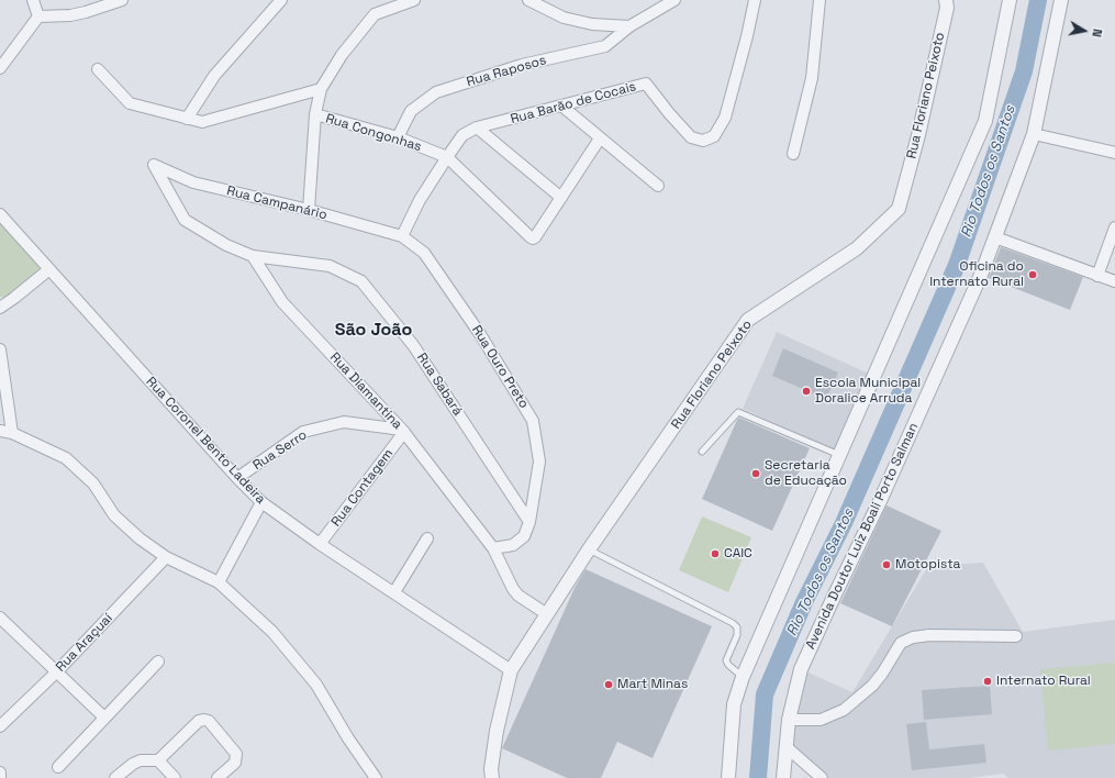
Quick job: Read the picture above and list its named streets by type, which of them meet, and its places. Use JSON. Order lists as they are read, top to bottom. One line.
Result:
{"streets":{"street":["Rua Raposos","Rua Floriano Peixoto","Rua Barão de Cocais","Rua Congonhas","Rua Campanário","Rua Ouro Preto","Rua Sabará","Rua Diamantina","Rua Coronel Bento Ladeira","Rua Serro","Rua Contagem","Avenida Doutor Luiz Boali Porto Salman","Rua Araçuaí"]},"crossings":[["Rua Raposos","Rua Congonhas"],["Rua Floriano Peixoto","Rua Diamantina"],["Rua Floriano Peixoto","Rua Coronel Bento Ladeira"],["Rua Barão de Cocais","Rua Congonhas"],["Rua Barão de Cocais","Rua Campanário"],["Rua Barão de Cocais","Rua Ouro Preto"],["Rua Campanário","Rua Ouro Preto"],["Rua Campanário","Rua Sabará"],["Rua Ouro Preto","Rua Sabará"],["Rua Sabará","Rua Diamantina"],["Rua Diamantina","Rua Serro"],["Rua Diamantina","Rua Contagem"],["Rua Coronel Bento Ladeira","Rua Serro"],["Rua Coronel Bento Ladeira","Rua Contagem"],["Rua Serro","Rua Contagem"]],"districts":["São João"],"water":["Rio Todos os Santos"],"places":["Oficina do Internato Rural","Escola Municipal Doralice Arruda","Secretaria de Educação","CAIC","Motopista","Internato Rural","Mart Minas"],"north":"right"}
